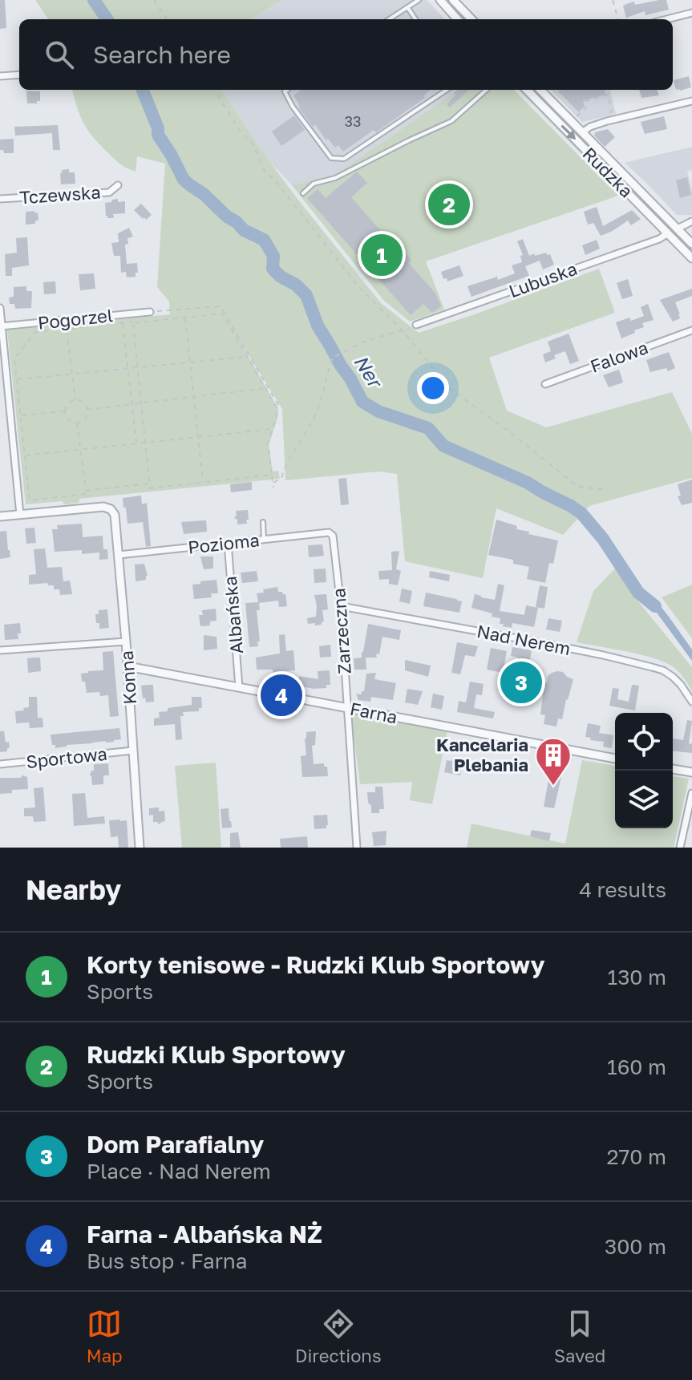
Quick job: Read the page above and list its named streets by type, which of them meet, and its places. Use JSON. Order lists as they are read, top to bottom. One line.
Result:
{"streets":{"street":["Rudzka","Tczewska","Lubuska","Pogorzel","Falowa","Pozioma","Albańska","Zarzeczna","Nad Nerem","Konna","Farna","Sportowa"]},"crossings":[["Rudzka","Lubuska"],["Pozioma","Albańska"],["Pozioma","Zarzeczna"],["Pozioma","Konna"],["Albańska","Farna"],["Zarzeczna","Nad Nerem"],["Zarzeczna","Farna"],["Konna","Farna"],["Konna","Sportowa"]],"water":["Ner"],"places":{"building":["Kancelaria Plebania"]},"house_numbers":["33"],"page":{"search":"Search here","pins":["2","1","3","4"],"heading":["Nearby","4 results"],"list":[{"mark":"1","name":"Korty tenisowe - Rudzki Klub Sportowy","note":"Sports","value":"130 m"},{"mark":"2","name":"Rudzki Klub Sportowy","note":"Sports","value":"160 m"},{"mark":"3","name":"Dom Parafialny","note":"Place · Nad Nerem","value":"270 m"},{"mark":"4","name":"Farna - Albańska NŻ","note":"Bus stop · Farna","value":"300 m"}],"nav":["Map","Directions","Saved"]}}
